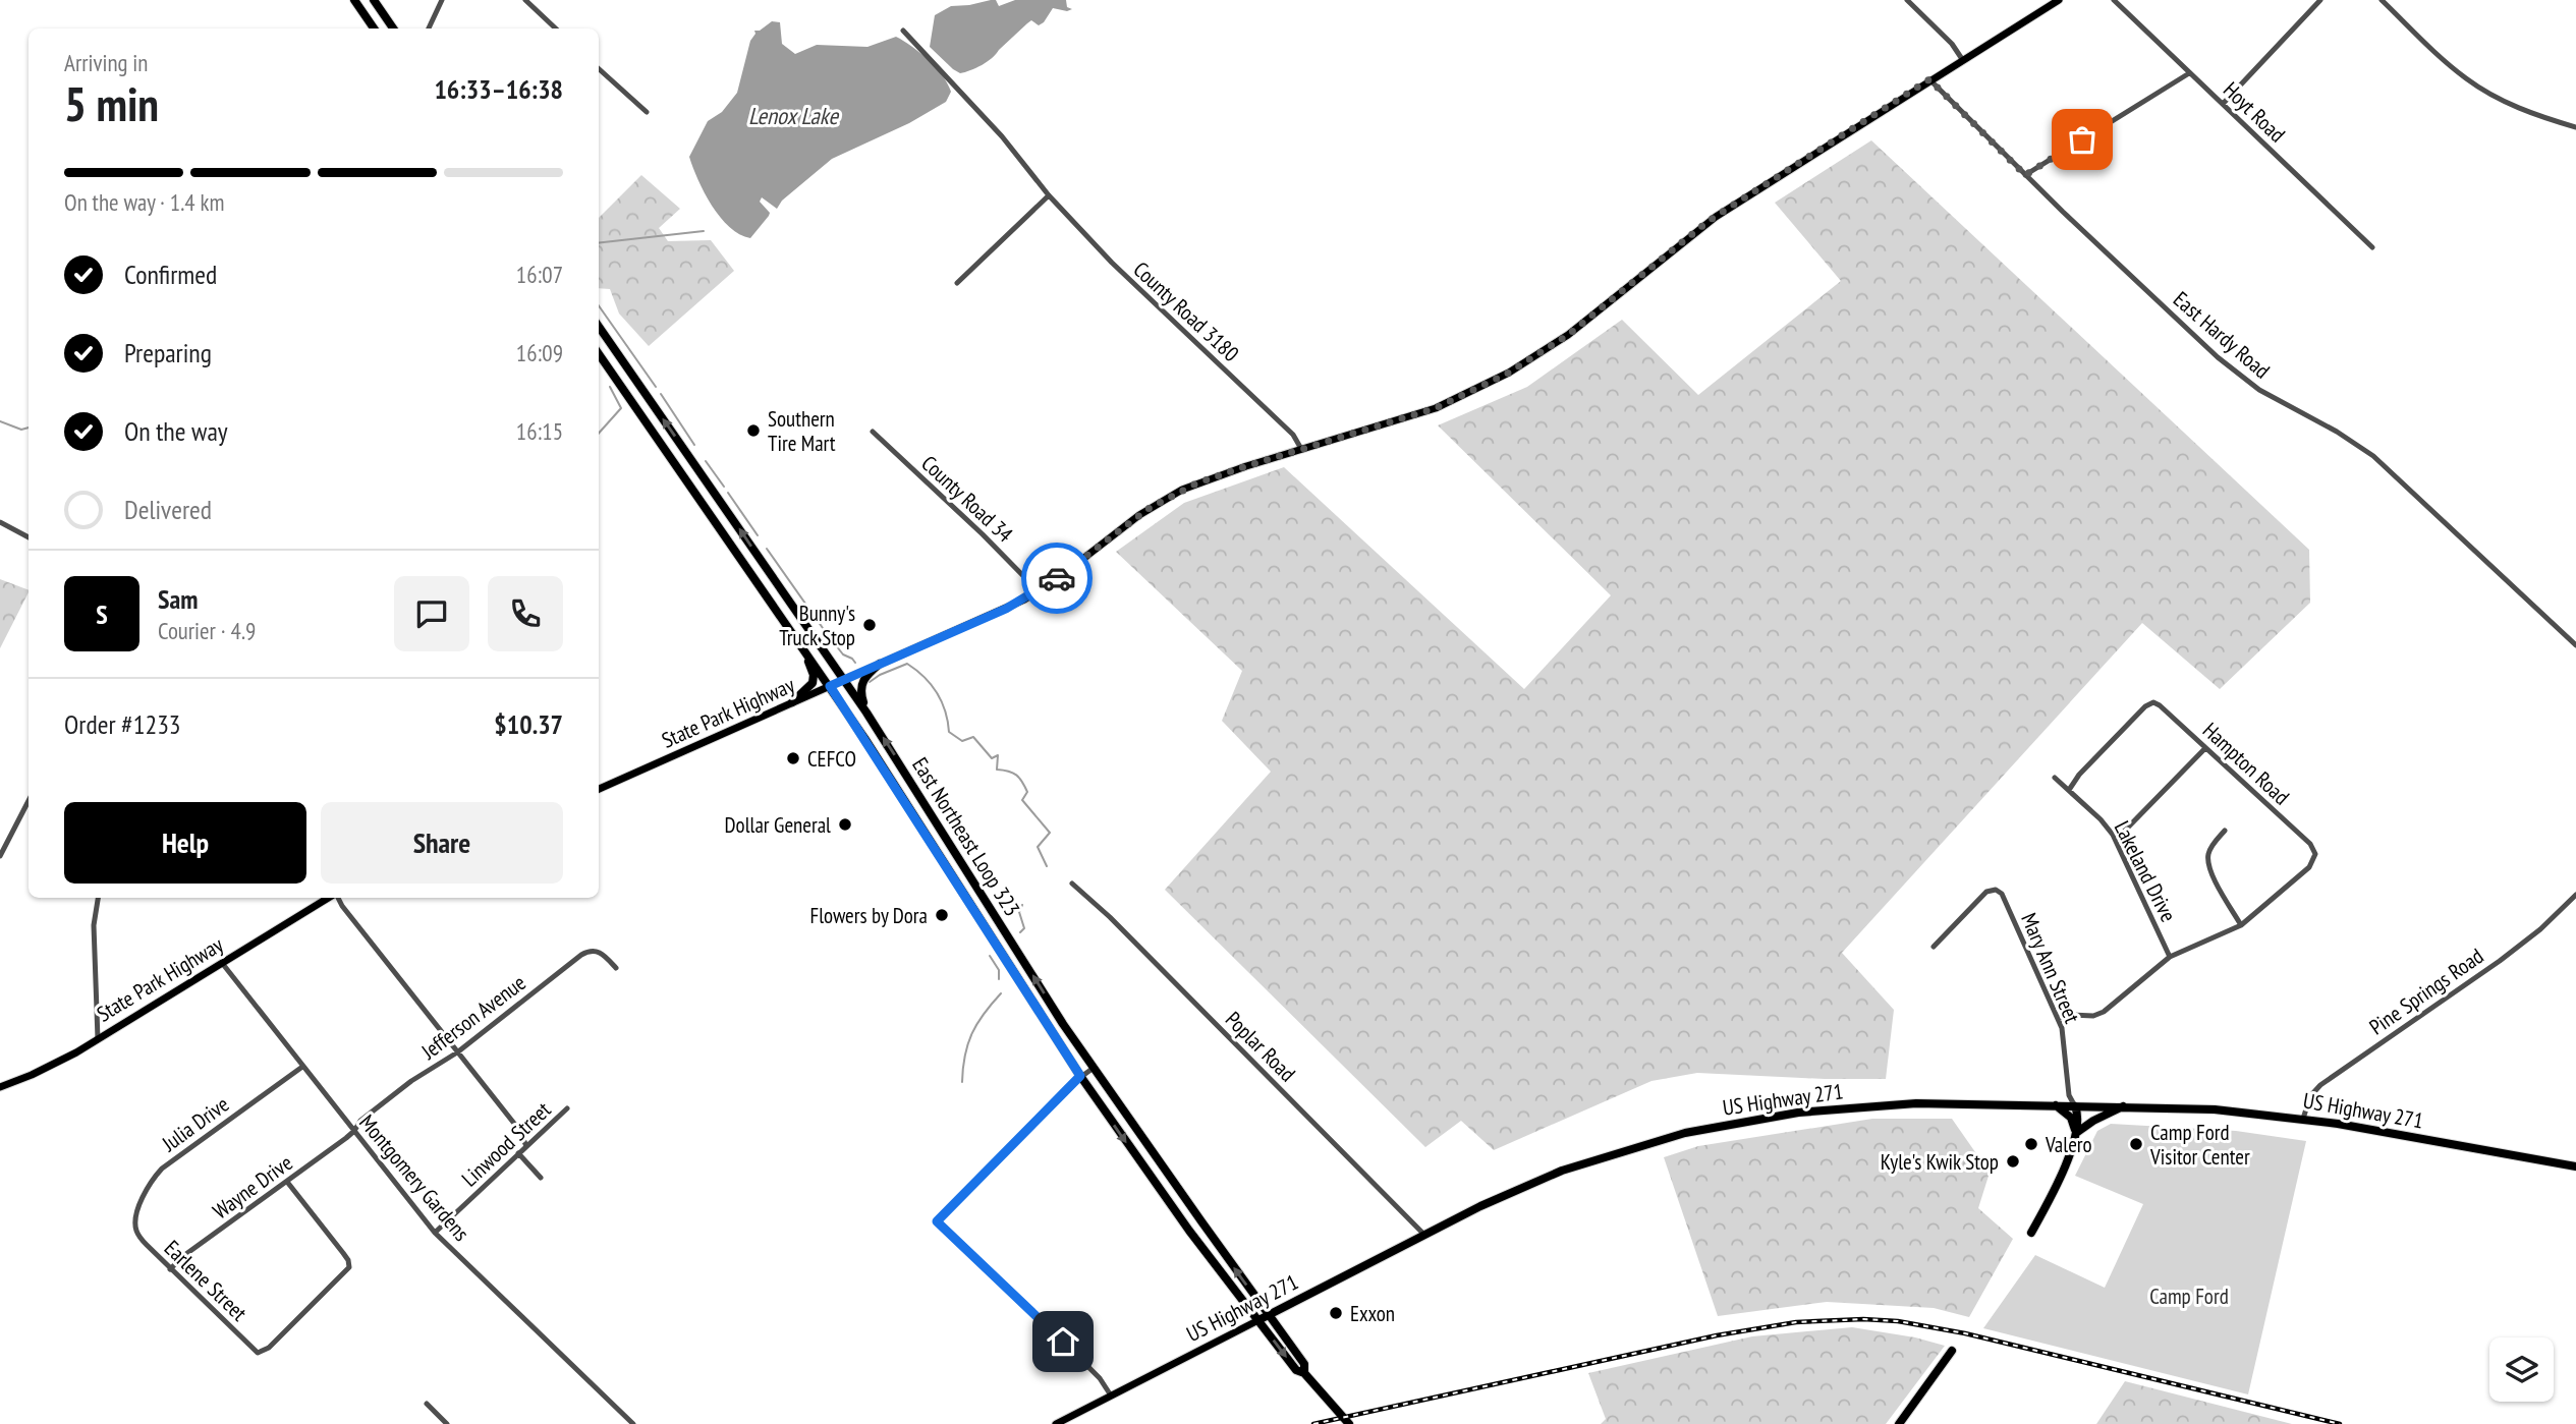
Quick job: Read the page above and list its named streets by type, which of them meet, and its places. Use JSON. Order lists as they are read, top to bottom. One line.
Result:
{"streets":{"highway":["East Northeast Loop 323","US Highway 271"],"main road":["State Park Highway"],"street":["Hoyt Road","County Road 3180","East Hardy Road","County Road 34","Hampton Road","Lakeland Drive","Mary Ann Street","Pine Springs Road","Jefferson Avenue","Poplar Road","Julia Drive","Linwood Street","Montgomery Gardens","Wayne Drive","Earlene Street"]},"crossings":[["County Road 3180","State Park Highway"],["East Hardy Road","State Park Highway"],["County Road 34","State Park Highway"],["State Park Highway","East Northeast Loop 323"],["State Park Highway","Montgomery Gardens"],["Hampton Road","Lakeland Drive"],["East Northeast Loop 323","US Highway 271"],["Mary Ann Street","US Highway 271"],["Pine Springs Road","US Highway 271"],["Jefferson Avenue","Montgomery Gardens"],["Jefferson Avenue","Wayne Drive"],["Poplar Road","US Highway 271"],["Julia Drive","Montgomery Gardens"],["Julia Drive","Earlene Street"],["Linwood Street","Montgomery Gardens"],["Montgomery Gardens","Wayne Drive"],["Wayne Drive","Earlene Street"]],"water":["Lenox Lake"],"parks":["Camp Ford"],"places":["Southern Tire Mart","Bunny's Truck Stop","CEFCO","Dollar General","Flowers by Dora","Valero","Camp Ford Visitor Center","Kyle's Kwik Stop","Exxon"],"page":{"heading":["5 min","Arriving in","16:33–16:38"],"panel":["Sam","Courier · 4.9","Order #1233","$10.37"],"bar":"On the way · 1.4 km","list":[["Confirmed","16:07"],["Preparing","16:09"],["On the way","16:15"],"Delivered"],"round":"S","buttons":["Help","Share"]}}
